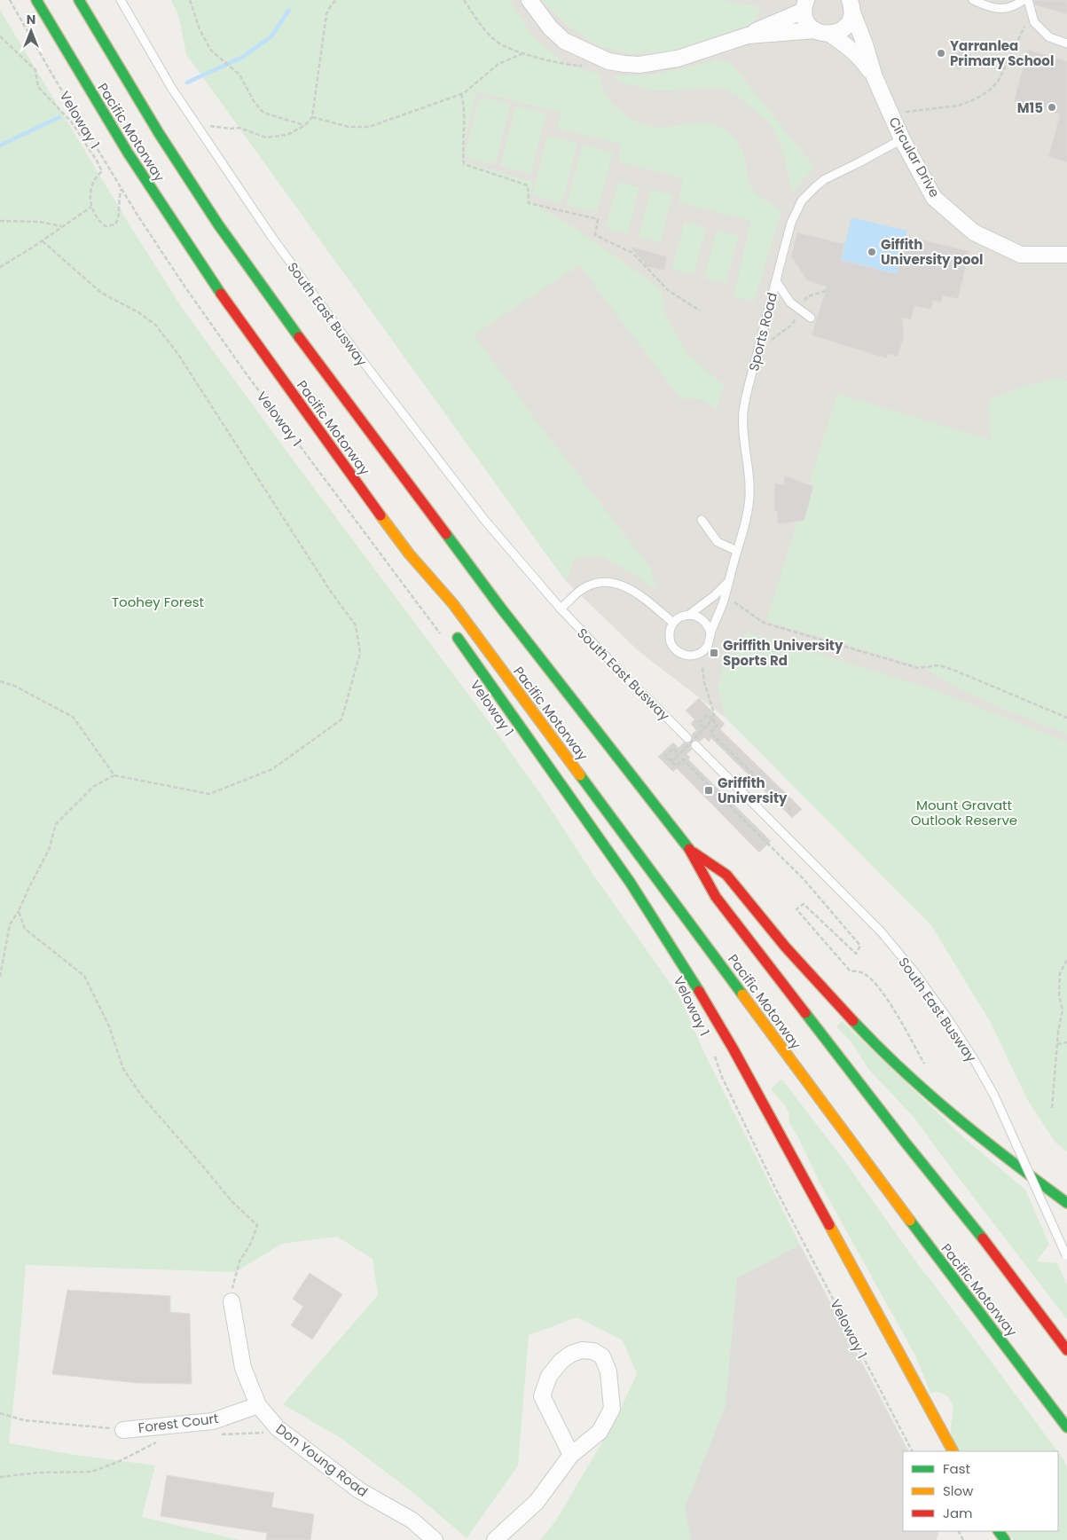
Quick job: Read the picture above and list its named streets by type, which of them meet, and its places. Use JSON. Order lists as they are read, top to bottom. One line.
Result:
{"streets":{"highway":["Pacific Motorway"],"street":["Circular Drive","Forest Court","Don Young Road"],"lane":["South East Busway","Sports Road"],"path":["Veloway 1"]},"crossings":[["Circular Drive","Sports Road"],["Forest Court","Don Young Road"]],"parks":["Toohey Forest","Mount Gravatt Outlook Reserve"],"places":{"other":["Yarranlea Primary School","M15","Giffith University pool"],"transit":["Griffith University Sports Rd","Griffith University"]},"legend":["Fast","Slow","Jam"],"north":"top"}
